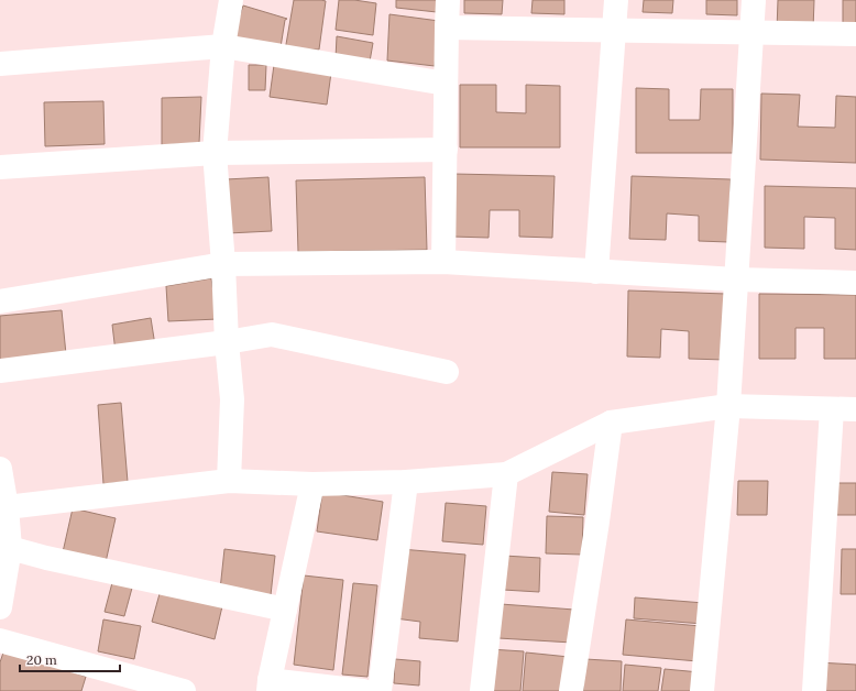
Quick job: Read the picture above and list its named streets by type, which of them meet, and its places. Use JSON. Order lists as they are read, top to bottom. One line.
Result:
{"scale_bar":"20 m"}
